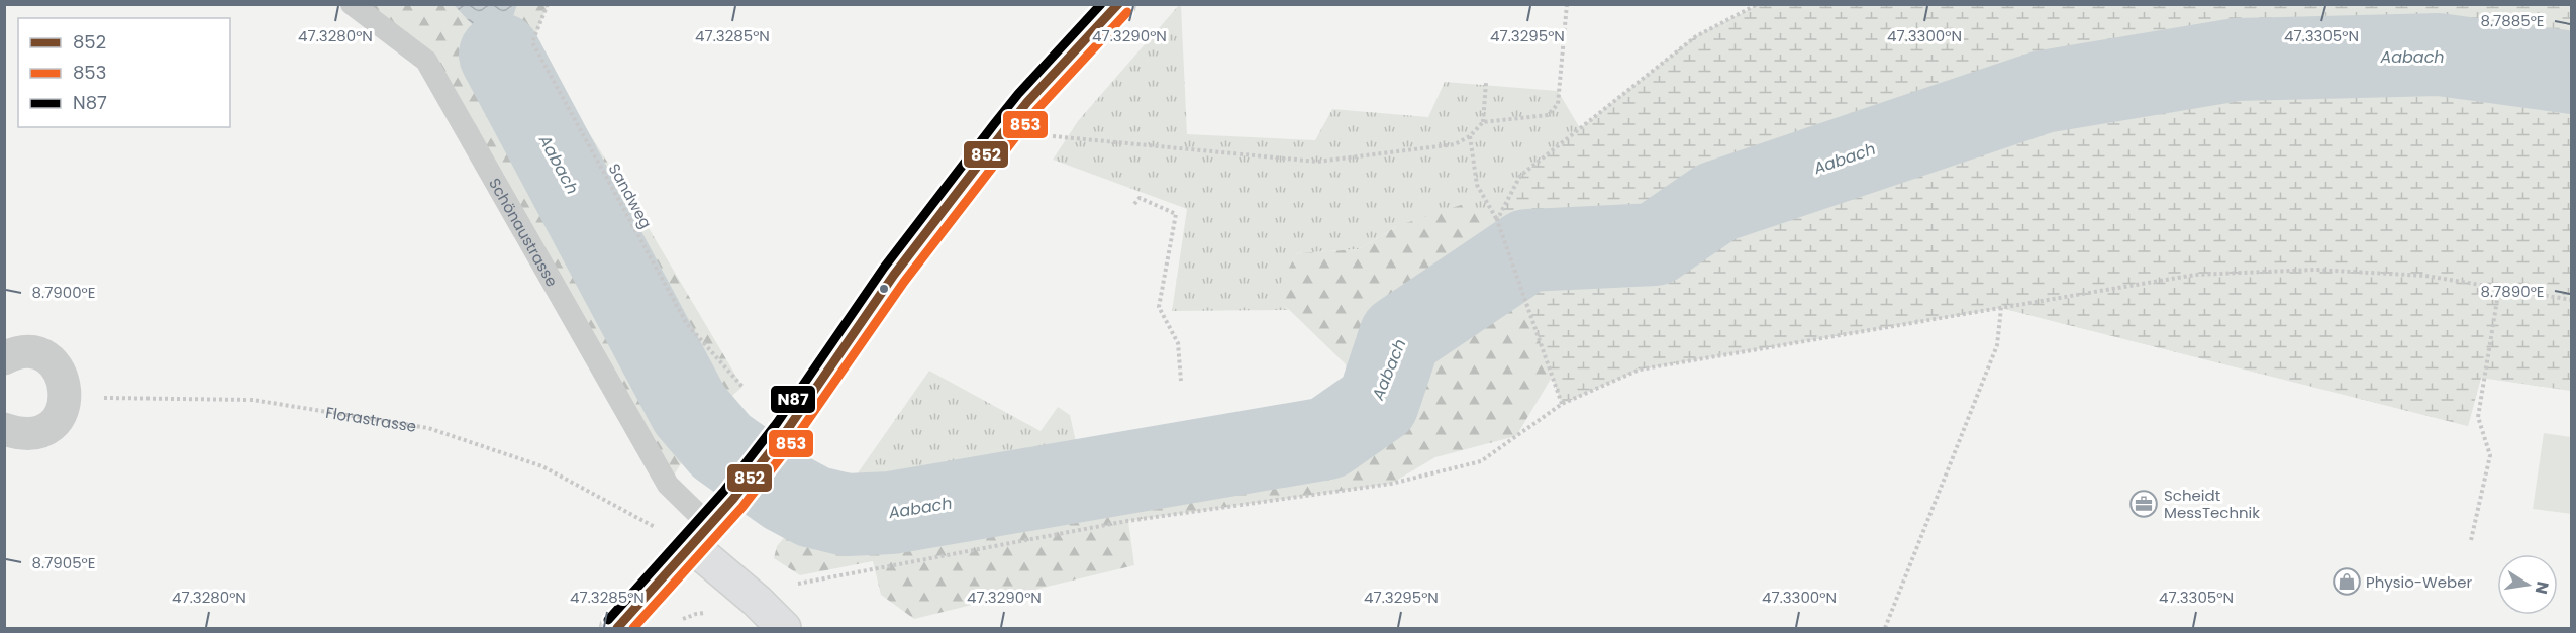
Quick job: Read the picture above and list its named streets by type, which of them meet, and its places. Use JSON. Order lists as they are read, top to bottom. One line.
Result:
{"streets":{"lane":["Schönaustrasse"],"path":["Sandweg","Florastrasse"]},"water":["Aabach"],"places":{"office":["Scheidt MessTechnik"],"shop":["Physio-Weber"]},"lines":["transit line 852","transit line N87","transit line 853"],"legend":["852","853","N87"],"north":"right","coordinates":["8.7885°E","47.3280°N","47.3285°N","47.3290°N","47.3295°N","47.3300°N","47.3305°N","8.7890°E","8.7900°E","8.7905°E"]}
